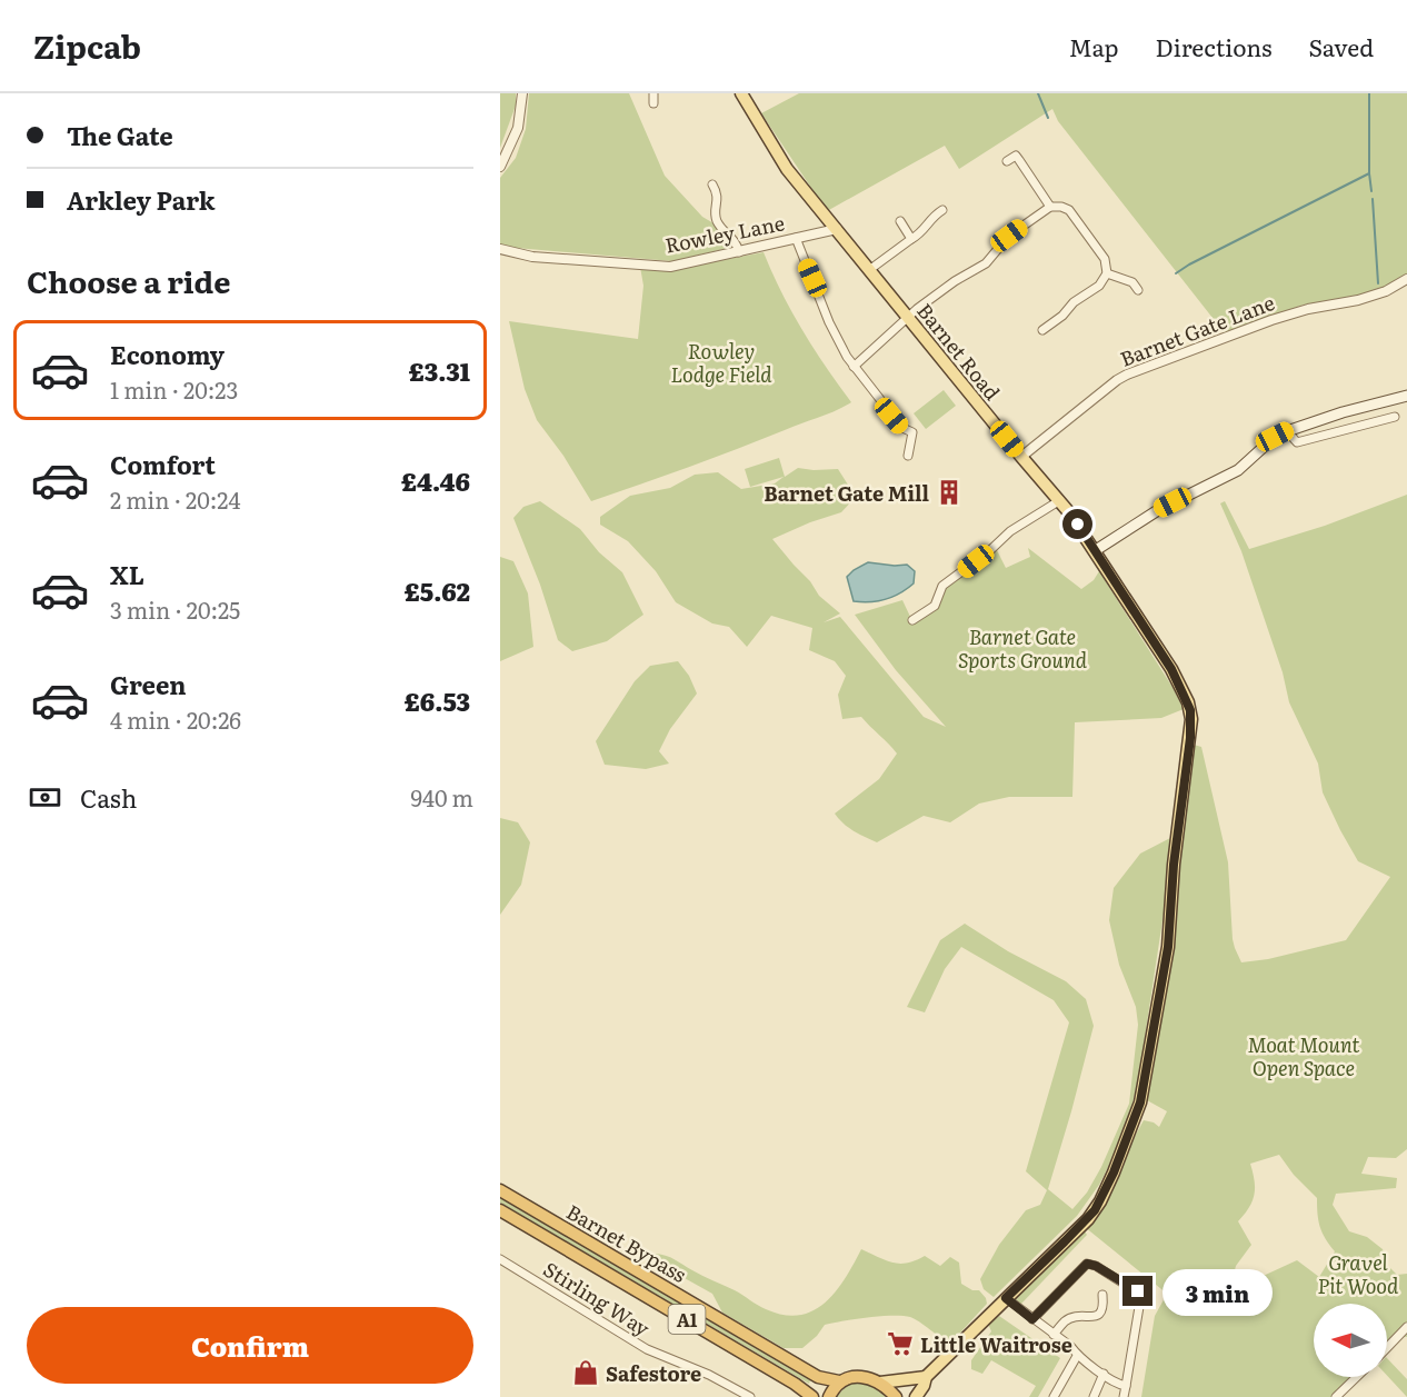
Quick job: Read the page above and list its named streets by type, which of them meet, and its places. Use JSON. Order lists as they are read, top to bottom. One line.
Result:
{"streets":{"highway":["Barnet Bypass","A1"],"main road":["Barnet Road"],"street":["Rowley Lane","Barnet Gate Lane","Stirling Way"]},"crossings":[["Rowley Lane","Barnet Road"],["Barnet Gate Lane","Barnet Road"]],"parks":["Rowley Lodge Field","Barnet Gate Sports Ground","Moat Mount Open Space","Gravel Pit Wood"],"places":{"building":["Barnet Gate Mill"],"supermarket":["Little Waitrose"],"shop":["Safestore"]},"north":"left","page":{"header":"Zipcab","nav":["Map","Directions","Saved"],"banner":["The Gate","Arkley Park"],"heading":"Choose a ride","list":[{"name":"Economy","note":"1 min · 20:23","value":"£3.31"},{"name":"Comfort","note":"2 min · 20:24","value":"£4.46"},{"name":"XL","note":"3 min · 20:25","value":"£5.62"},{"name":"Green","note":"4 min · 20:26","value":"£6.53"}],"pay":["Cash","940 m"],"bubble":"3 min","buttons":"Confirm"}}
